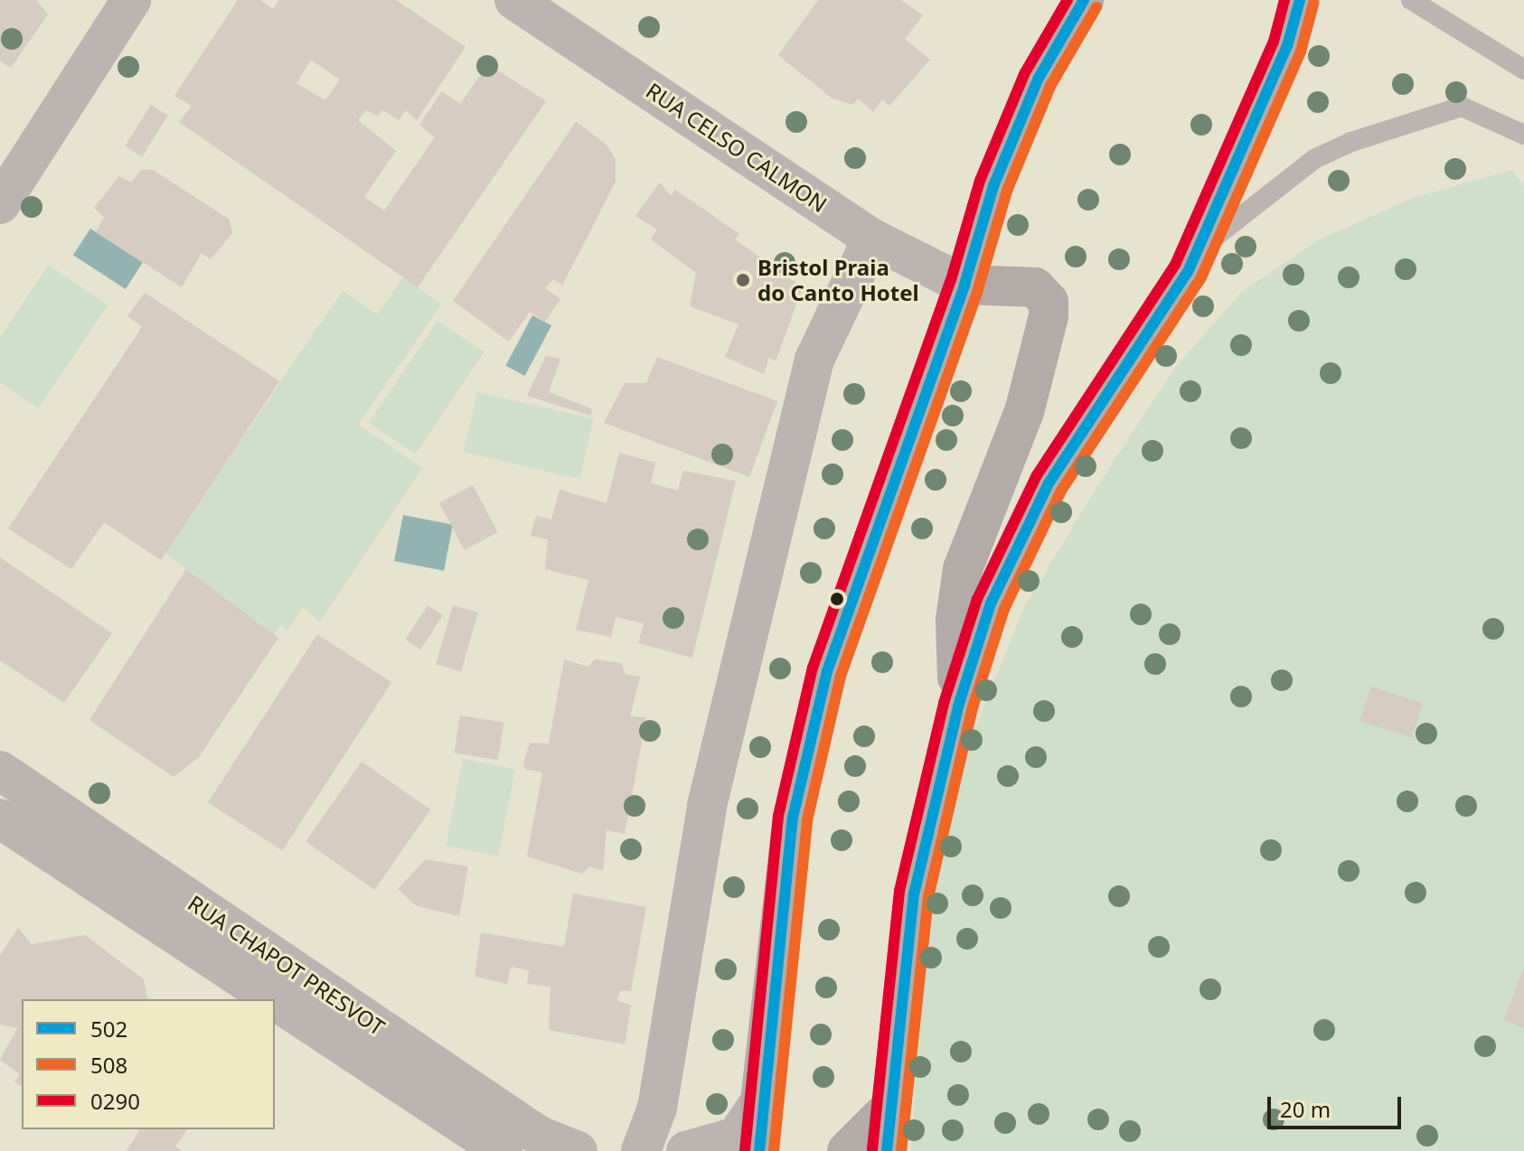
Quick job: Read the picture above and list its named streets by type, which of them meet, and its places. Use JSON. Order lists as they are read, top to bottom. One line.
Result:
{"streets":{"street":["RUA CELSO CALMON","RUA CHAPOT PRESVOT"]},"places":["Bristol Praia do Canto Hotel"],"lines":["transit line 502","transit line 0290","transit line 508"],"legend":["502","508","0290"],"scale_bar":"20 m"}
